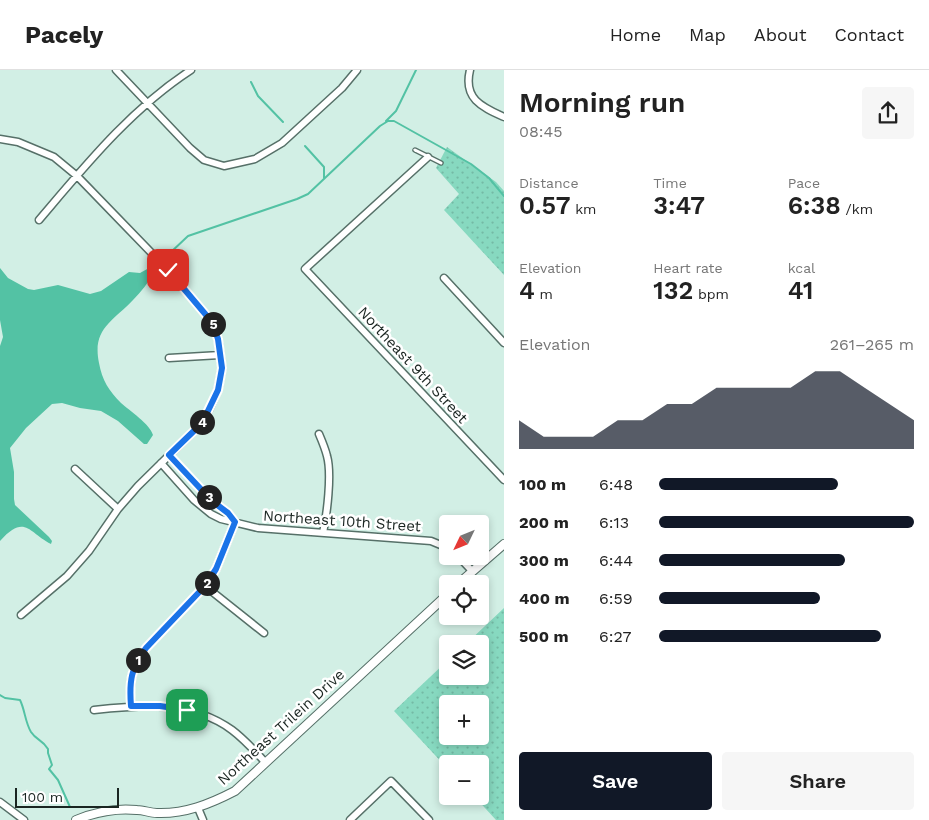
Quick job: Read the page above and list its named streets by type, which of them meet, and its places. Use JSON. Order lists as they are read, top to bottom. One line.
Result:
{"streets":{"street":["Northeast 9th Street","Northeast 10th Street","Northeast Trilein Drive"]},"scale_bar":"100 m","north":"bottom left","page":{"header":"Pacely","nav":["Home","Map","About","Contact"],"heading":["Morning run","08:45"],"stats":[["Distance","0.57 km"],["Time","3:47"],["Pace","6:38 /km"],["Elevation","4 m"],["Heart rate","132 bpm"],["kcal","41"]],"pins":["5","4","3","2","1"],"chart":["Elevation","261–265 m"],"list":[{"name":"100 m","note":"6:48"},{"name":"200 m","note":"6:13"},{"name":"300 m","note":"6:44"},{"name":"400 m","note":"6:59"},{"name":"500 m","note":"6:27"}],"map_buttons":["+","−"],"buttons":["Save","Share"],"scale":"100 m"}}
